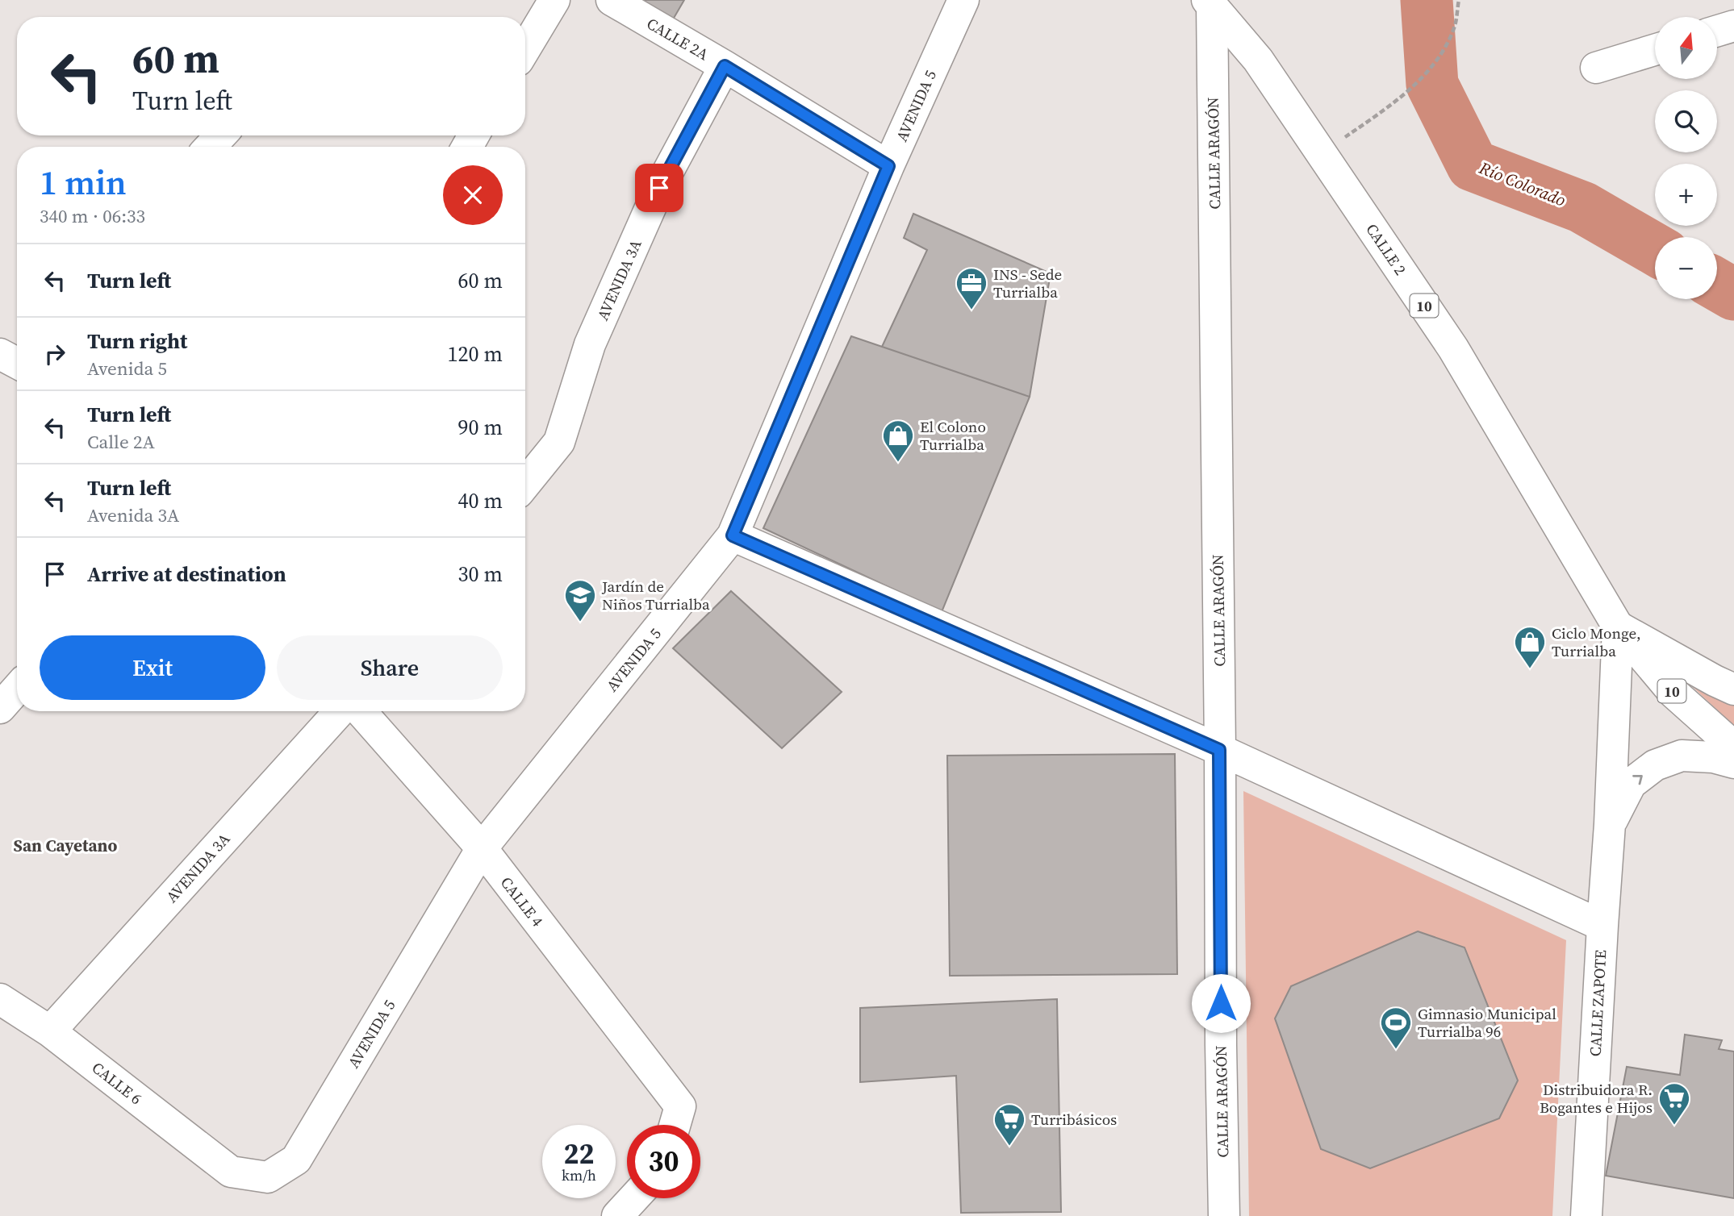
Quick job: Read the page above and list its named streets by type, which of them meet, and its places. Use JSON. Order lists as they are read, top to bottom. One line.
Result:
{"streets":{"street":["CALLE 2A","AVENIDA 5","CALLE ARAGÓN","CALLE 2","AVENIDA 3A","10","CALLE 4","CALLE ZAPOTE","CALLE 6"]},"crossings":[["CALLE 2A","AVENIDA 5"],["CALLE 2A","AVENIDA 3A"],["AVENIDA 5","CALLE 4"],["AVENIDA 5","CALLE 6"],["CALLE ARAGÓN","CALLE 2"],["CALLE 2","10"],["CALLE 2","CALLE ZAPOTE"],["AVENIDA 3A","CALLE 6"],["10","CALLE ZAPOTE"]],"districts":["San Cayetano"],"water":["Río Colorado"],"places":{"office":["INS - Sede Turrialba"],"shop":["El Colono Turrialba","Ciclo Monge, Turrialba"],"school or university":["Jardín de Niños Turrialba"],"sports":["Gimnasio Municipal Turrialba 96"],"supermarket":["Distribuidora R. Bogantes e Hijos","Turribásicos"]},"north":"top","page":{"map_buttons":["+","−"],"turn":["60 m","Turn left"],"heading":["1 min","340 m · 06:33"],"list":[{"name":"Turn left","value":"60 m"},{"name":"Turn right","note":"Avenida 5","value":"120 m"},{"name":"Turn left","note":"Calle 2A","value":"90 m"},{"name":"Turn left","note":"Avenida 3A","value":"40 m"},{"name":"Arrive at destination","value":"30 m"}],"buttons":["Exit","Share"],"speed":"22 km/h","limit":"30"}}
